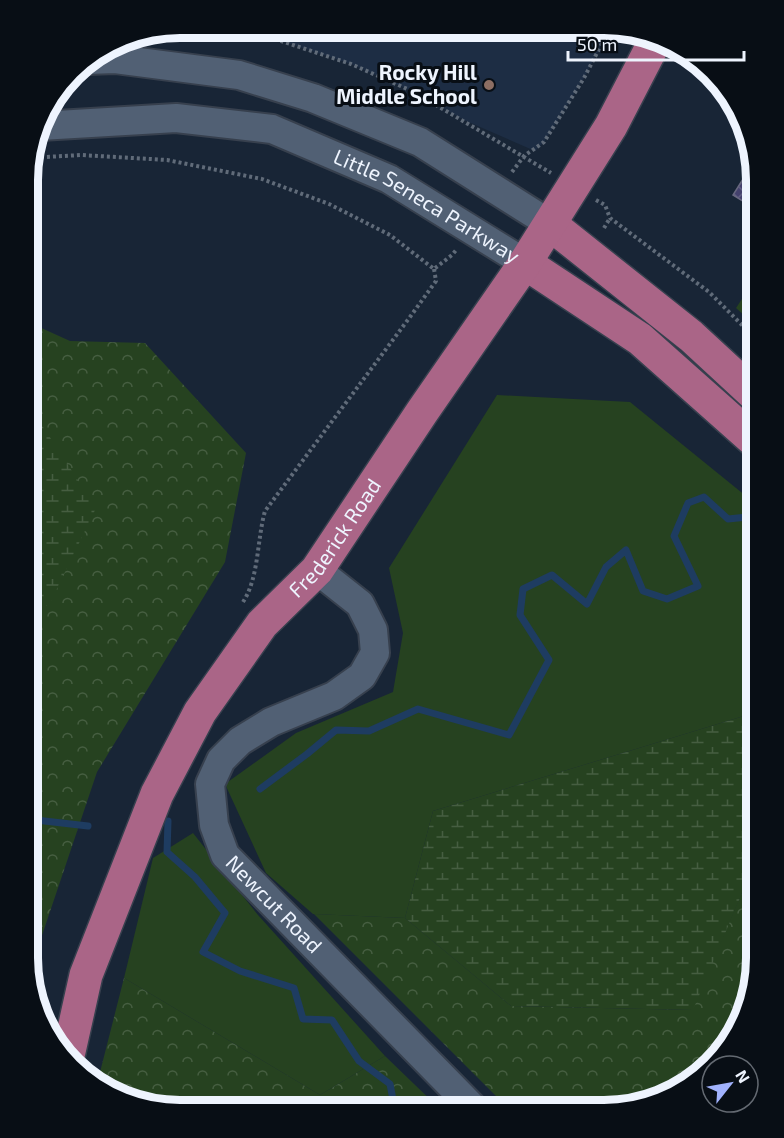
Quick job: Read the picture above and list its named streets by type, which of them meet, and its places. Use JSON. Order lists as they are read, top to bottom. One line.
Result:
{"streets":{"main road":["Little Seneca Parkway","Frederick Road"],"street":["Newcut Road"]},"crossings":[["Little Seneca Parkway","Frederick Road"],["Frederick Road","Newcut Road"]],"places":["Rocky Hill Middle School"],"scale_bar":"50 m","north":"top right"}
